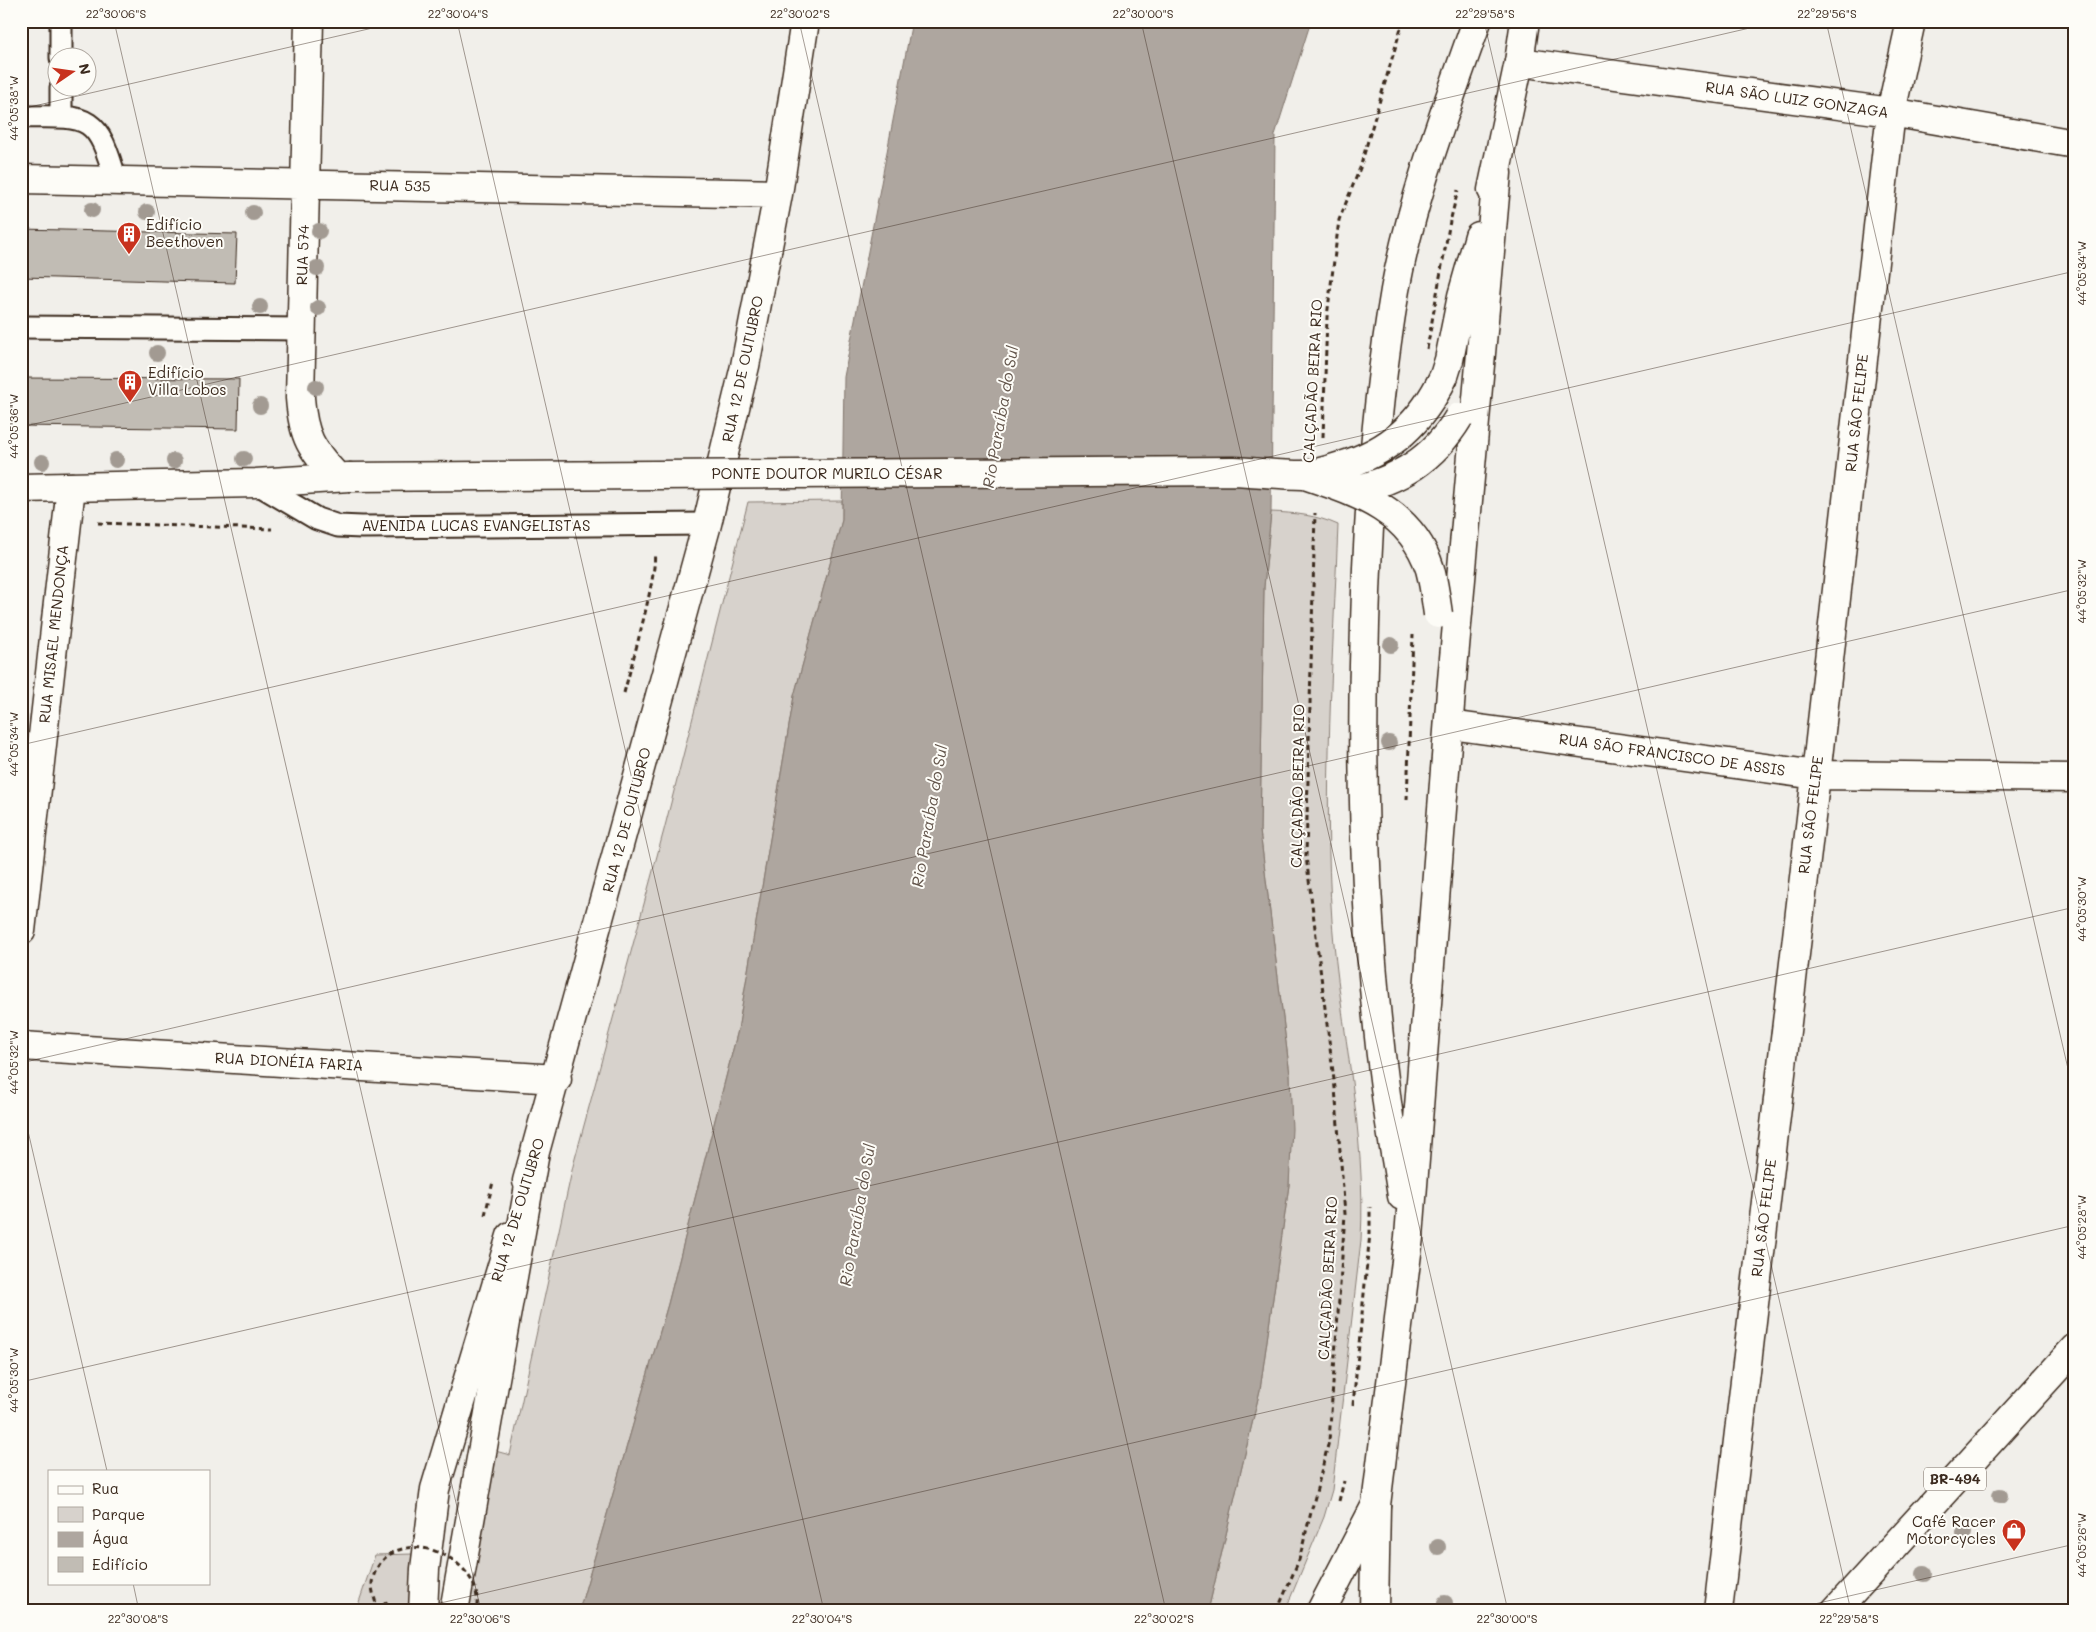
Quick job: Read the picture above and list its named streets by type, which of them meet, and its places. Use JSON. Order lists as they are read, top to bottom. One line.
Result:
{"streets":{"street":["RUA SÃO LUIZ GONZAGA","RUA 535","RUA 574","RUA 12 DE OUTUBRO","RUA SÃO FELIPE","PONTE DOUTOR MURILO CÉSAR","RUA MISAEL MENDONÇA","RUA SÃO FRANCISCO DE ASSIS","RUA DIONÉIA FARIA","BR-494"],"lane":["AVENIDA LUCAS EVANGELISTAS"],"path":["CALÇADÃO BEIRA RIO"]},"crossings":[["RUA SÃO LUIZ GONZAGA","RUA SÃO FELIPE"],["RUA 535","RUA 574"],["RUA 535","RUA 12 DE OUTUBRO"],["RUA 574","PONTE DOUTOR MURILO CÉSAR"],["RUA 12 DE OUTUBRO","AVENIDA LUCAS EVANGELISTAS"],["RUA 12 DE OUTUBRO","RUA DIONÉIA FARIA"],["RUA SÃO FELIPE","RUA SÃO FRANCISCO DE ASSIS"],["PONTE DOUTOR MURILO CÉSAR","AVENIDA LUCAS EVANGELISTAS"],["PONTE DOUTOR MURILO CÉSAR","RUA MISAEL MENDONÇA"]],"water":["Rio Paraíba do Sul"],"places":{"building":["Edifício Beethoven","Edifício Villa Lobos"],"shop":["Café Racer Motorcycles"]},"legend":["Rua","Parque","Água","Edifício"],"north":"right","coordinates":["22°30'06\"S","22°30'04\"S","22°30'02\"S","22°30'00\"S","22°29'58\"S","22°29'56\"S","44°05'38\"W","44°05'34\"W","44°05'36\"W","44°05'32\"W","44°05'30\"W","44°05'28\"W","44°05'26\"W","22°30'08\"S"]}
